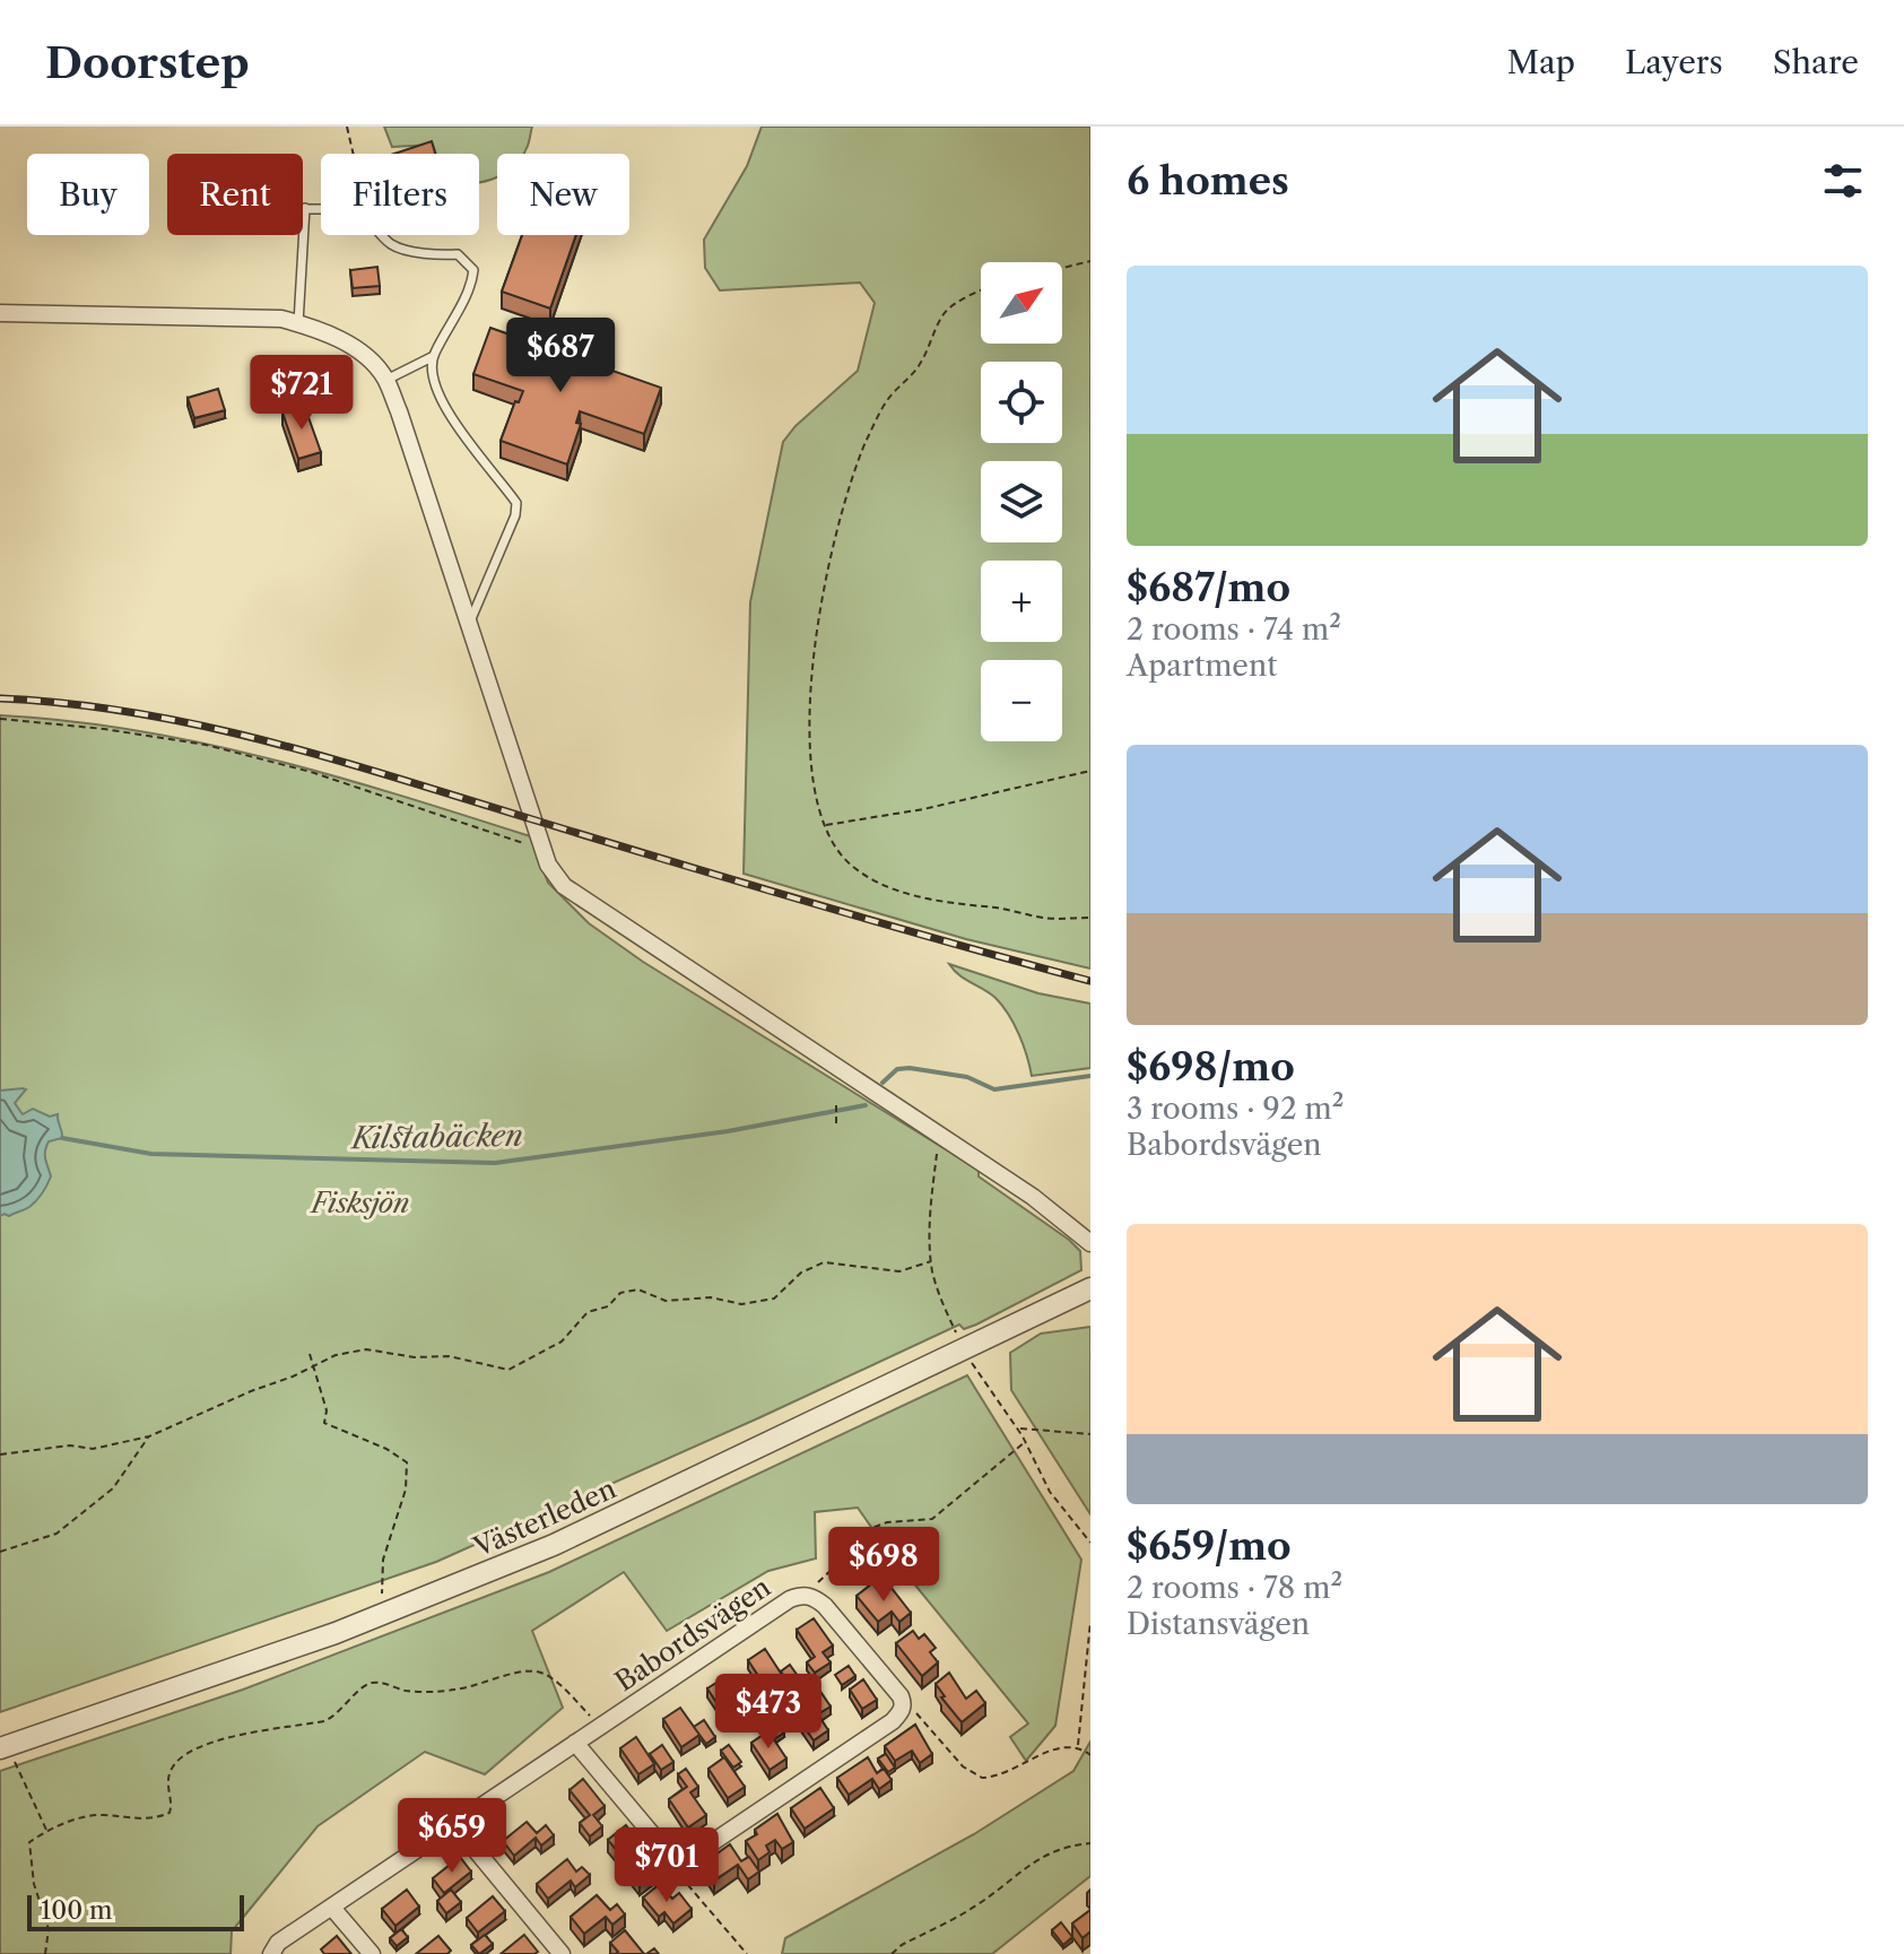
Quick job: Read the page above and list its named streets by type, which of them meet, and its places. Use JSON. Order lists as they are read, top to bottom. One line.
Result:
{"streets":{"street":["Västerleden","Babordsvägen"]},"water":["Kilstabäcken"],"parks":["Fisksjön"],"scale_bar":"100 m","north":"top right","page":{"header":"Doorstep","nav":["Map","Layers","Share"],"heading":"6 homes","chip":["Buy","Rent","Filters","New"],"list":[{"name":"$687/mo","note":"2 rooms · 74 m² · Apartment"},{"name":"$698/mo","note":"3 rooms · 92 m² · Babordsvägen"},{"name":"$659/mo","note":"2 rooms · 78 m² · Distansvägen"}],"map_buttons":["+","−"],"price":["$687","$721","$698","$473","$659","$701"],"scale":"100 m"}}
